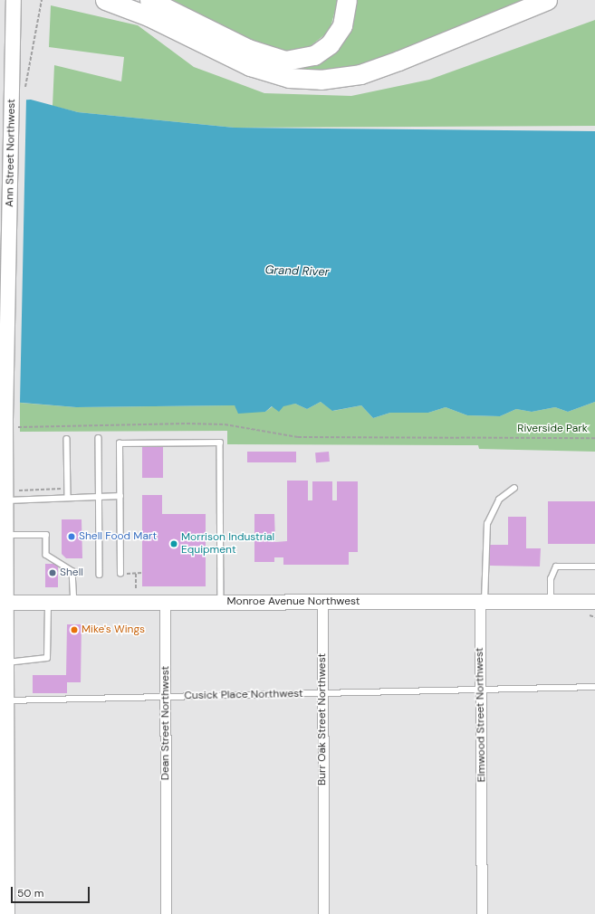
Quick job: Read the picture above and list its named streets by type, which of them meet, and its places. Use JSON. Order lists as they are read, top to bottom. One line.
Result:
{"streets":{"main road":["Ann Street Northwest","Monroe Avenue Northwest"],"street":["Elmwood Street Northwest","Burr Oak Street Northwest","Dean Street Northwest"],"lane":["Cusick Place Northwest"]},"crossings":[["Ann Street Northwest","Monroe Avenue Northwest"],["Ann Street Northwest","Cusick Place Northwest"],["Monroe Avenue Northwest","Elmwood Street Northwest"],["Monroe Avenue Northwest","Burr Oak Street Northwest"],["Monroe Avenue Northwest","Dean Street Northwest"],["Cusick Place Northwest","Elmwood Street Northwest"],["Cusick Place Northwest","Burr Oak Street Northwest"],["Cusick Place Northwest","Dean Street Northwest"]],"water":["Grand River"],"parks":["Riverside Park"],"places":["Shell Food Mart","Morrison Industrial Equipment","Shell","Mike's Wings"],"scale_bar":"50 m"}
